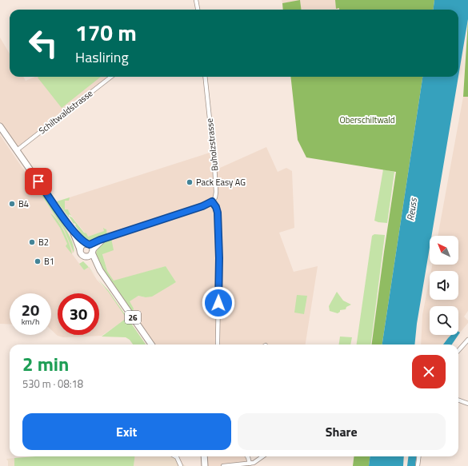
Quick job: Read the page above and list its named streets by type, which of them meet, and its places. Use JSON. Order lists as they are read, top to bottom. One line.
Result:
{"streets":{"main road":["26"],"street":["Schiltwaldstrasse","Buholzstrasse"]},"water":["Reuss"],"parks":["Oberschiltwald"],"places":["Pack Easy AG","B4","B2","B1"],"north":"top left","page":{"turn":["170 m","Hasliring"],"speed":"20 km/h","limit":"30","heading":["2 min","530 m · 08:18"],"buttons":["Exit","Share"]}}
